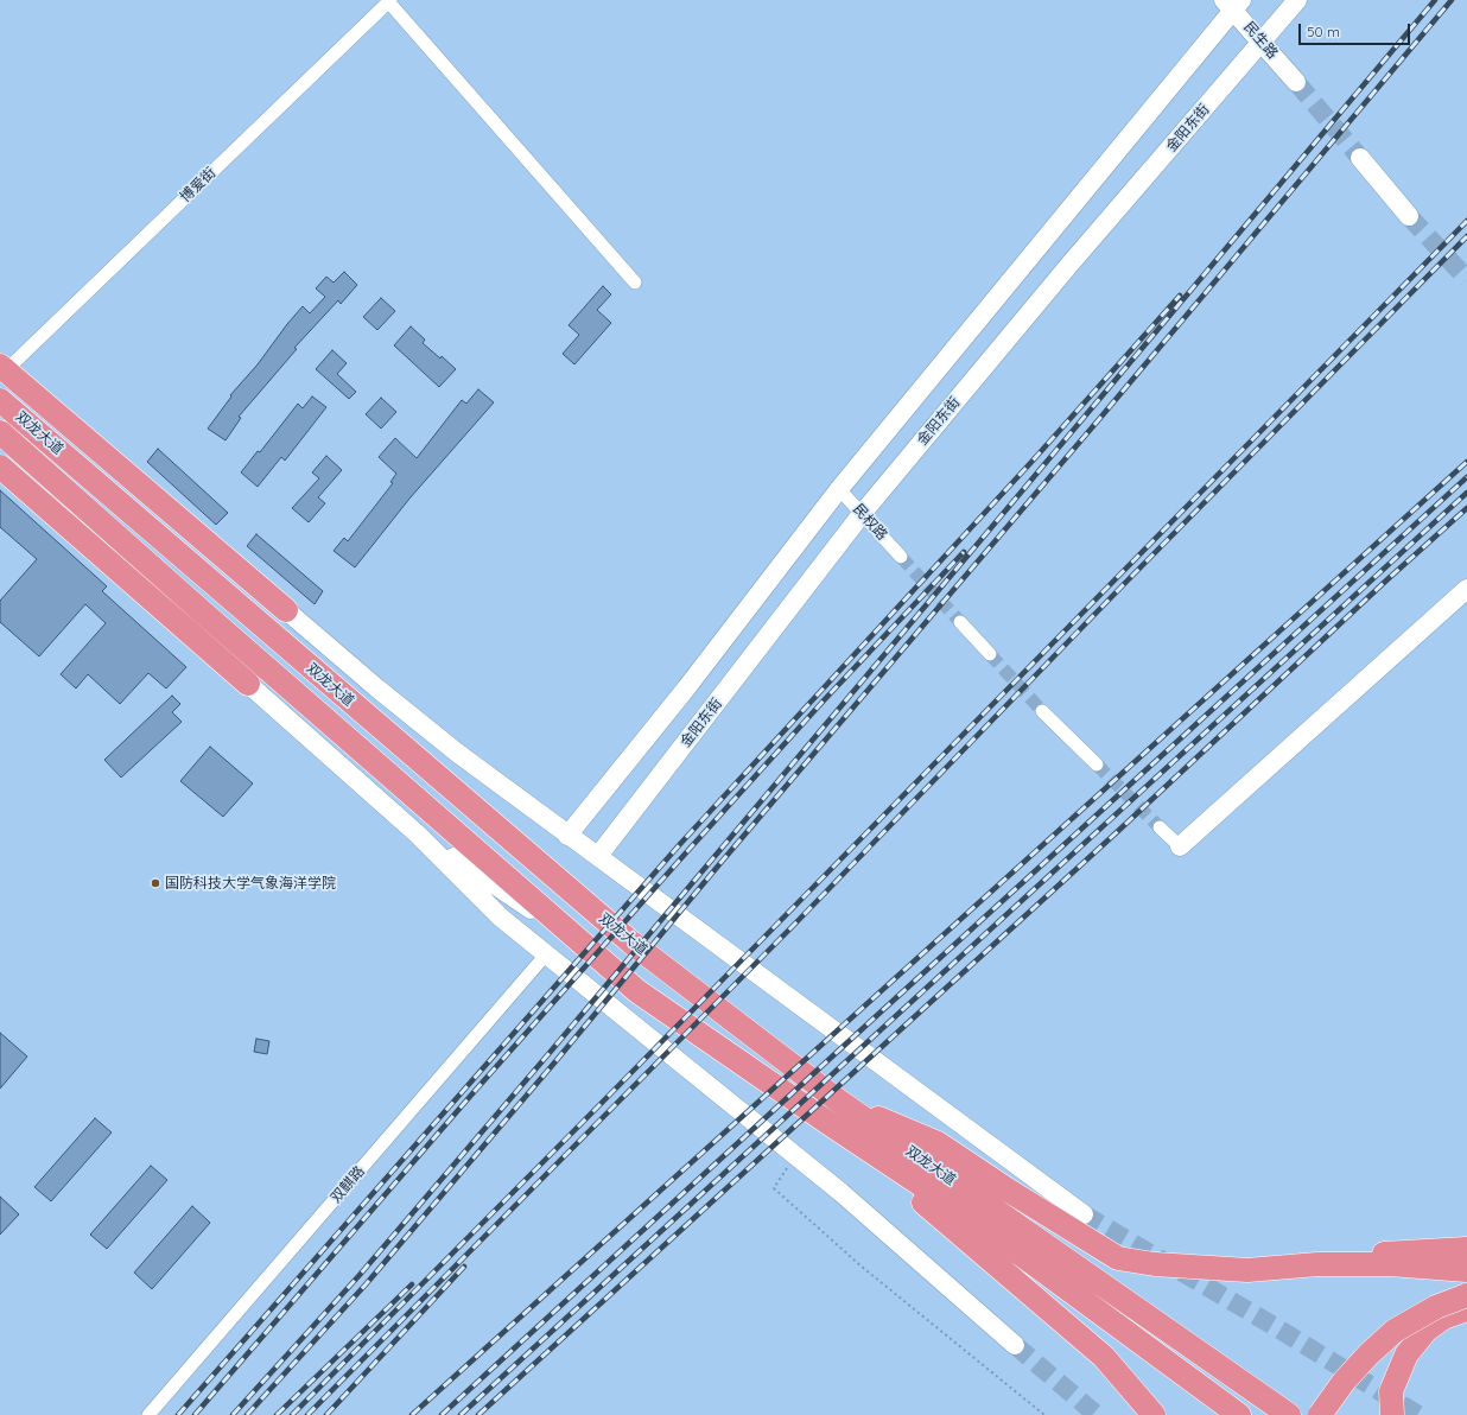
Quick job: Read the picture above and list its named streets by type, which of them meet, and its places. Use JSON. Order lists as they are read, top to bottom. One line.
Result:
{"streets":{"highway":["双龙大道"],"street":["民生路","金阳东街","博爱街","民权路","双麒路"]},"crossings":[["民生路","金阳东街"],["金阳东街","民权路"],["博爱街","双龙大道"]],"places":["国防科技大学气象海洋学院"],"scale_bar":"50 m"}
